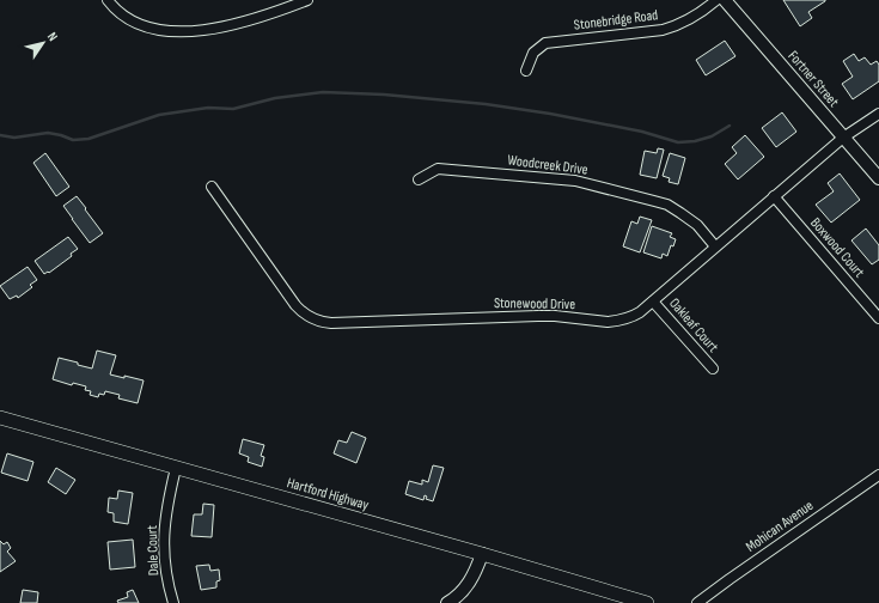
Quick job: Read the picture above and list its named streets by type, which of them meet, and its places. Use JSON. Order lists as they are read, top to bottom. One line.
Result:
{"streets":{"main road":["Hartford Highway"],"street":["Stonebridge Road","Fortner Street","Woodcreek Drive","Boxwood Court","Stonewood Drive","Oakleaf Court","Mohican Avenue","Dale Court"]},"crossings":[["Fortner Street","Stonewood Drive"],["Woodcreek Drive","Stonewood Drive"],["Boxwood Court","Stonewood Drive"],["Stonewood Drive","Oakleaf Court"],["Hartford Highway","Dale Court"]],"north":"top right"}
